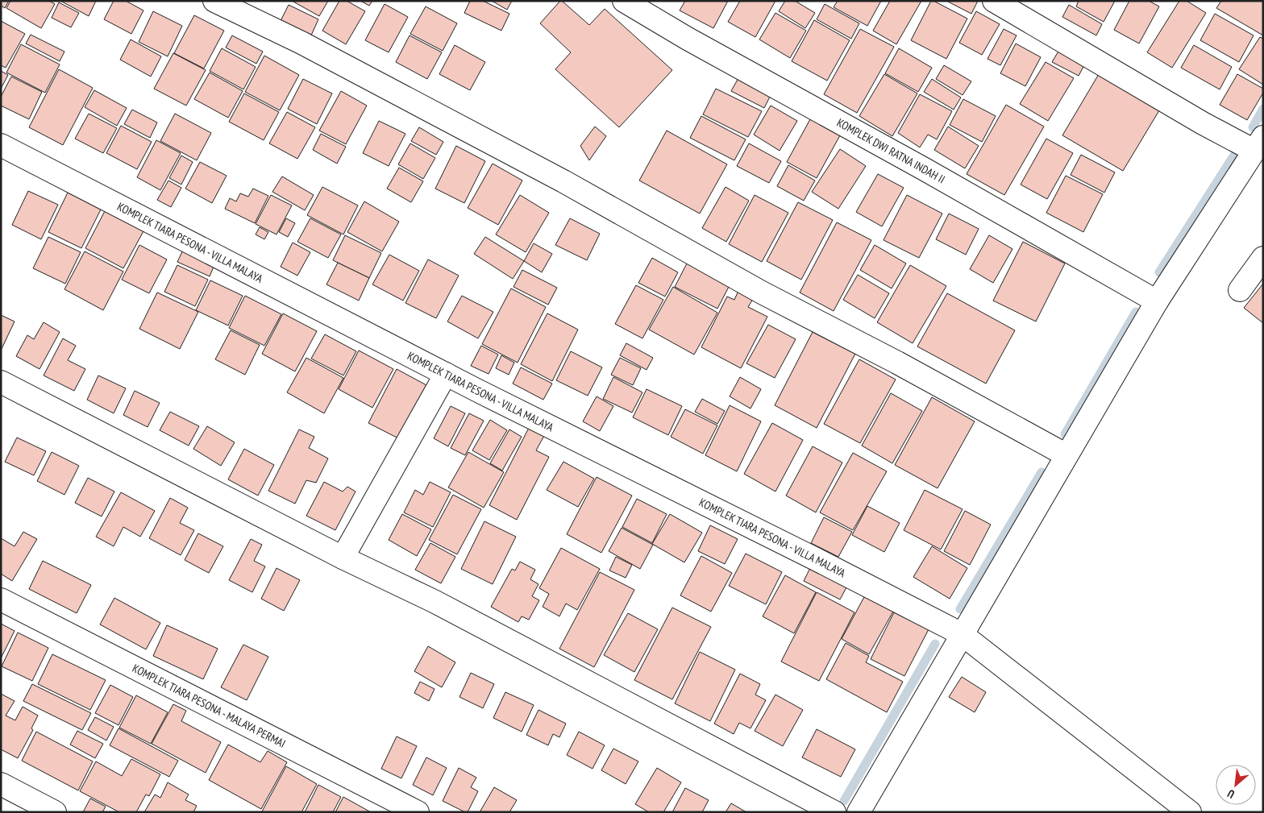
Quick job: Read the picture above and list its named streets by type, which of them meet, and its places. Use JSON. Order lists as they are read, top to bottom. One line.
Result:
{"streets":{"street":["KOMPLEK DWI RATNA INDAH II","KOMPLEK TIARA PESONA - VILLA MALAYA","KOMPLEK TIARA PESONA - MALAYA PERMAI"]},"north":"bottom left"}
